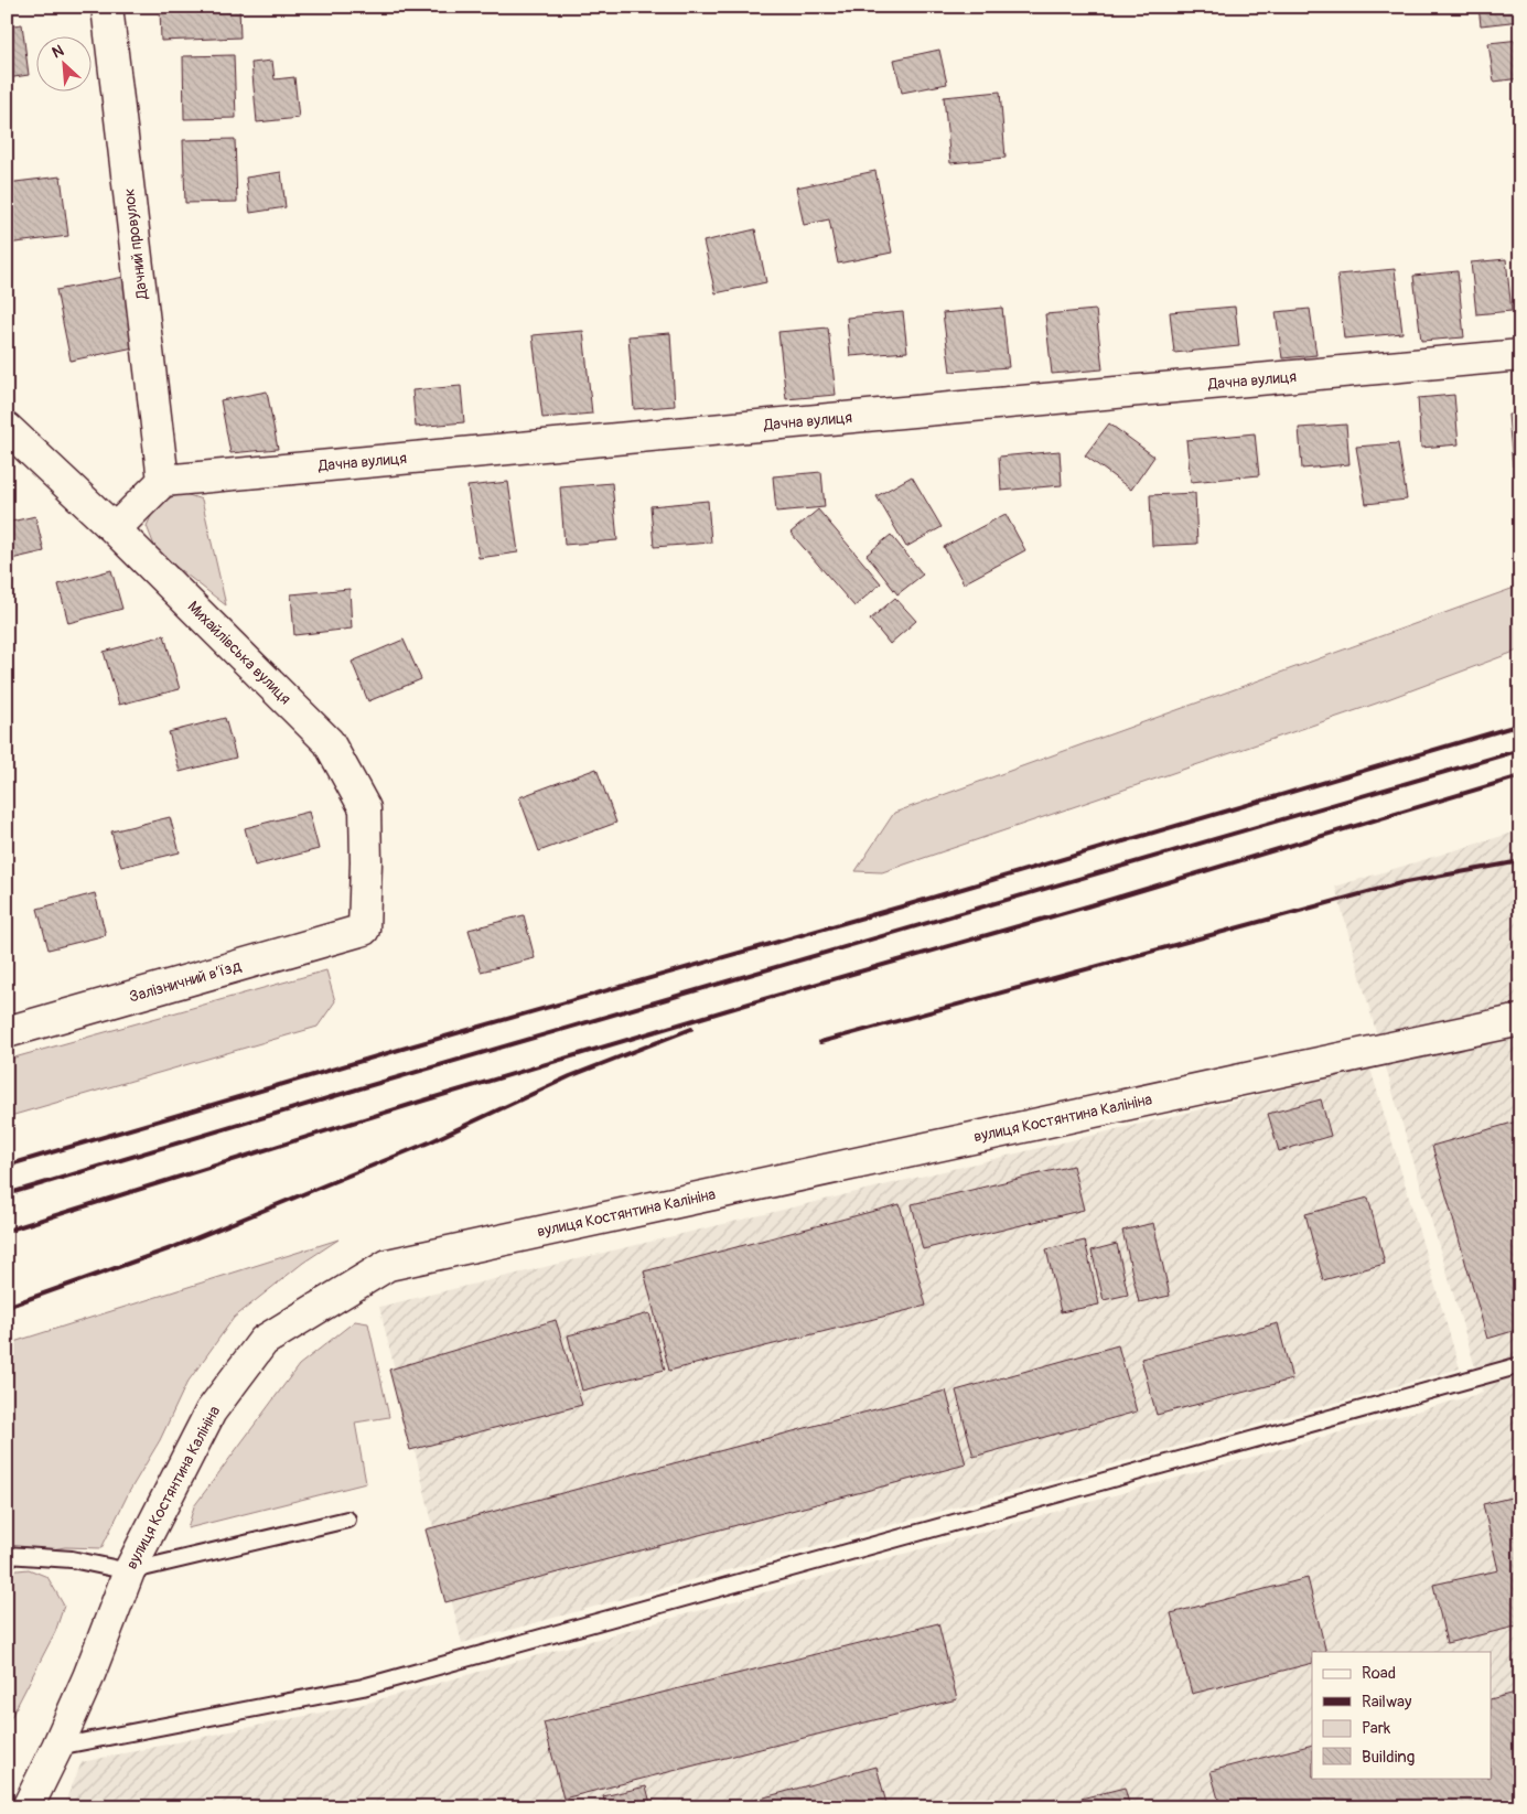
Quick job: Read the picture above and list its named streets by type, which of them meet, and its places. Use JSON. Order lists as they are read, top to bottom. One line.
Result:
{"streets":{"street":["Дачний провулок","Дачна вулиця","Михайлівська вулиця","Залізничний в’їзд","вулиця Костянтина Калініна"]},"crossings":[["Дачний провулок","Дачна вулиця"],["Михайлівська вулиця","Залізничний в’їзд"]],"legend":["Road","Railway","Park","Building"],"north":"top left"}
